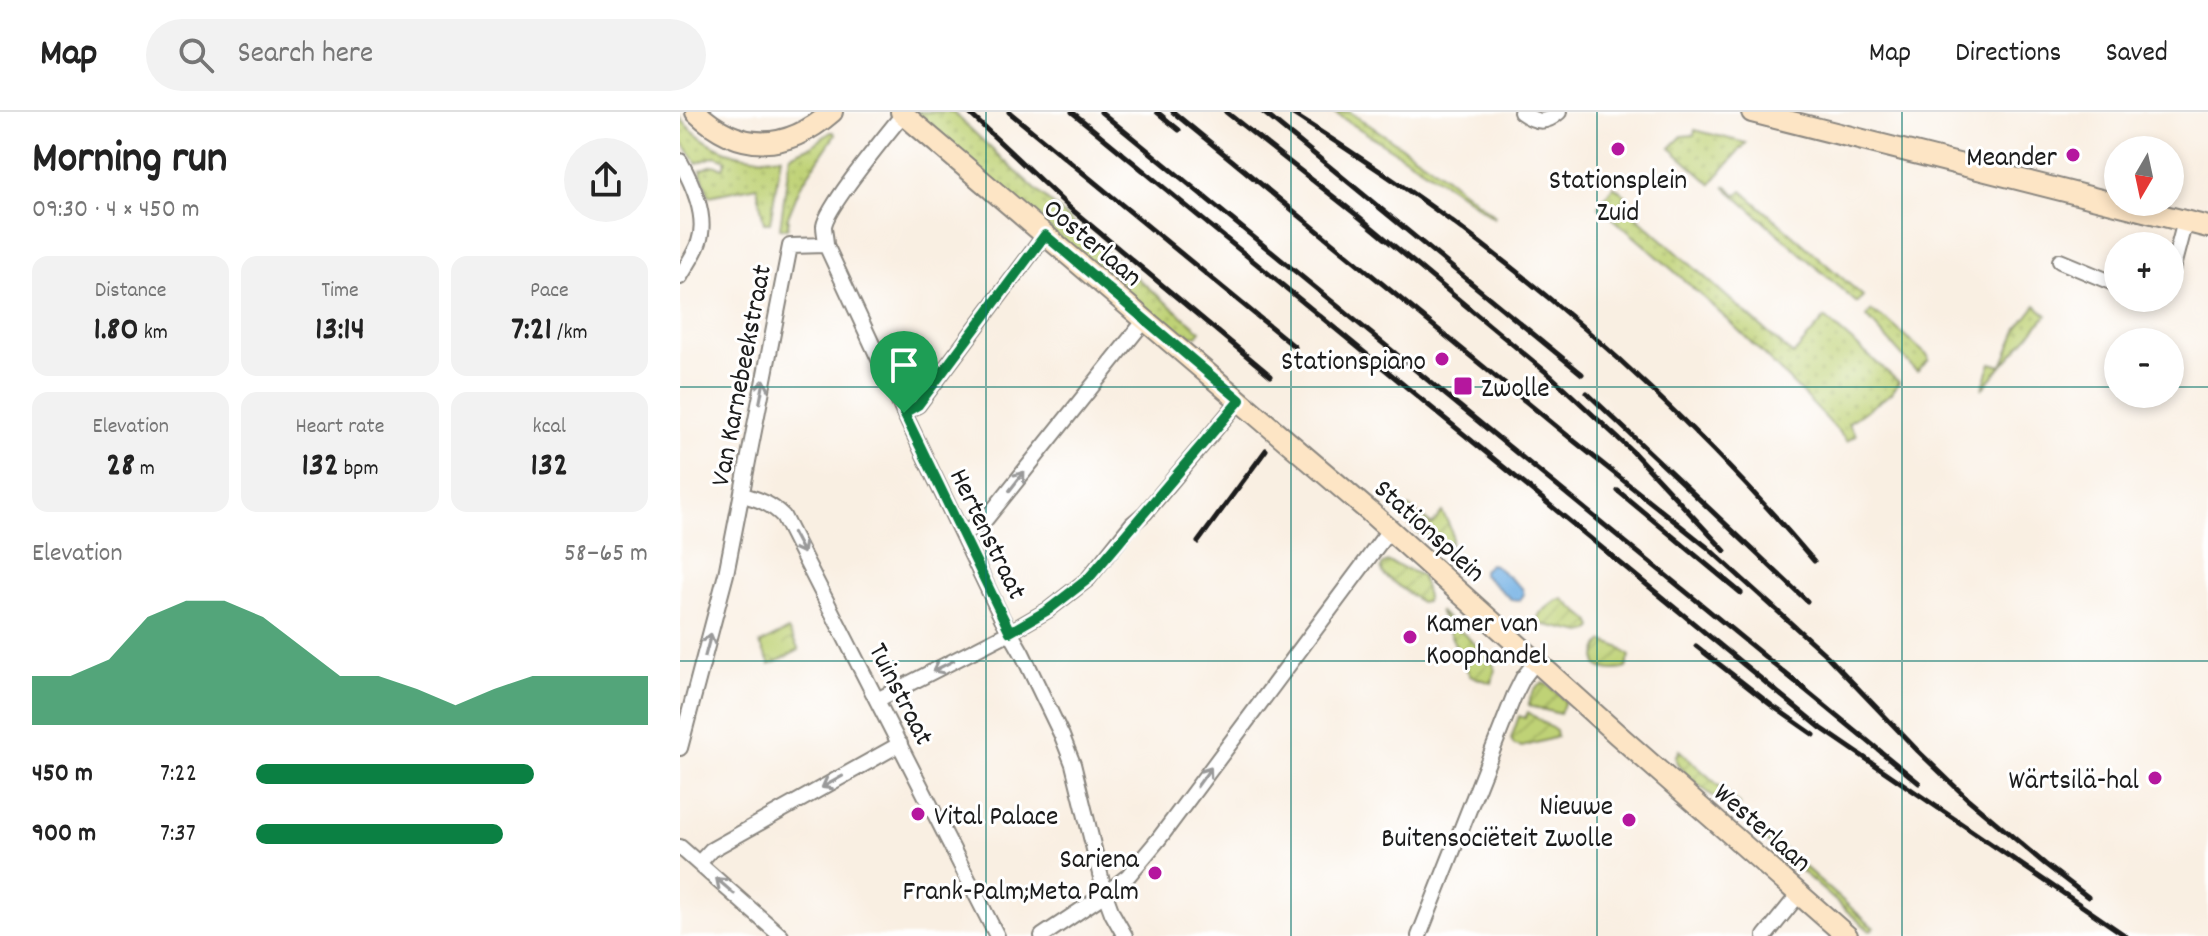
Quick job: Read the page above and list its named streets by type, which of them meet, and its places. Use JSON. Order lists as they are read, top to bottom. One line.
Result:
{"streets":{"street":["Oosterlaan","Van Karnebeekstraat","Stationsplein","Hertenstraat","Tuinstraat","Westerlaan"]},"crossings":[["Oosterlaan","Stationsplein"],["Van Karnebeekstraat","Hertenstraat"],["Van Karnebeekstraat","Tuinstraat"],["Stationsplein","Westerlaan"]],"one_way":["Van Karnebeekstraat","Tuinstraat"],"places":{"other":["Stationsplein Zuid","Meander","Stationspiano","Kamer van Koophandel","Wärtsilä-hal","Vital Palace","Nieuwe Buitensociëteit Zwolle","Sariena Frank-Palm;Meta Palm"],"transit":["Zwolle"]},"north":"bottom","page":{"header":"Map","search":"Search here","nav":["Map","Directions","Saved"],"heading":["Morning run","09:30 · 4 × 450 m"],"map_buttons":["+","−"],"stats":[["Distance","1.80 km"],["Time","13:14"],["Pace","7:21 /km"],["Elevation","28 m"],["Heart rate","132 bpm"],["kcal","132"]],"chart":["Elevation","58–65 m"],"list":[{"name":"450 m","note":"7:22"},{"name":"900 m","note":"7:37"}]}}
